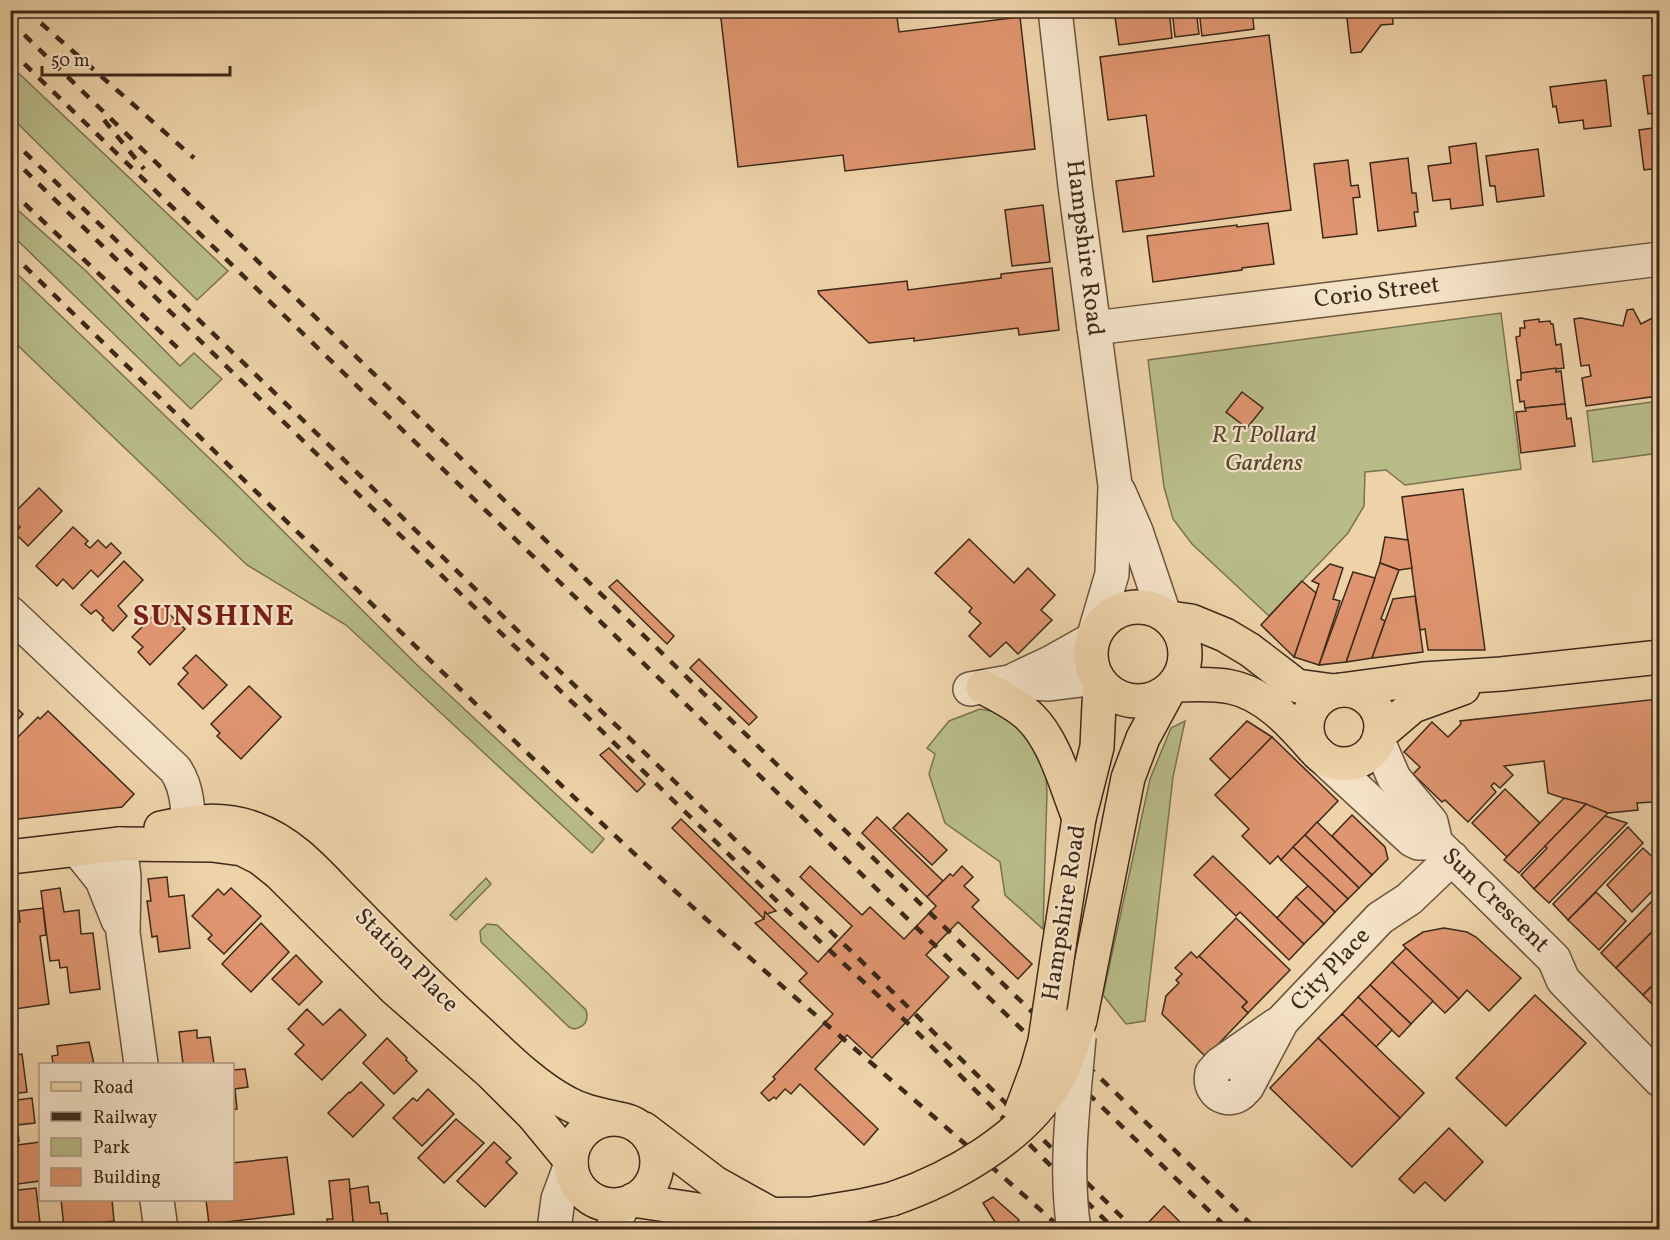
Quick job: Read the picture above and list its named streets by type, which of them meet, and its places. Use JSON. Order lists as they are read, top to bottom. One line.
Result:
{"streets":{"main road":["Hampshire Road","Sun Crescent","Station Place"],"street":["Corio Street","City Place"]},"crossings":[["Hampshire Road","Corio Street"],["Hampshire Road","Sun Crescent"],["Hampshire Road","Station Place"],["Sun Crescent","City Place"]],"districts":["SUNSHINE"],"parks":["R T Pollard Gardens"],"legend":["Road","Railway","Park","Building"],"scale_bar":"50 m"}
